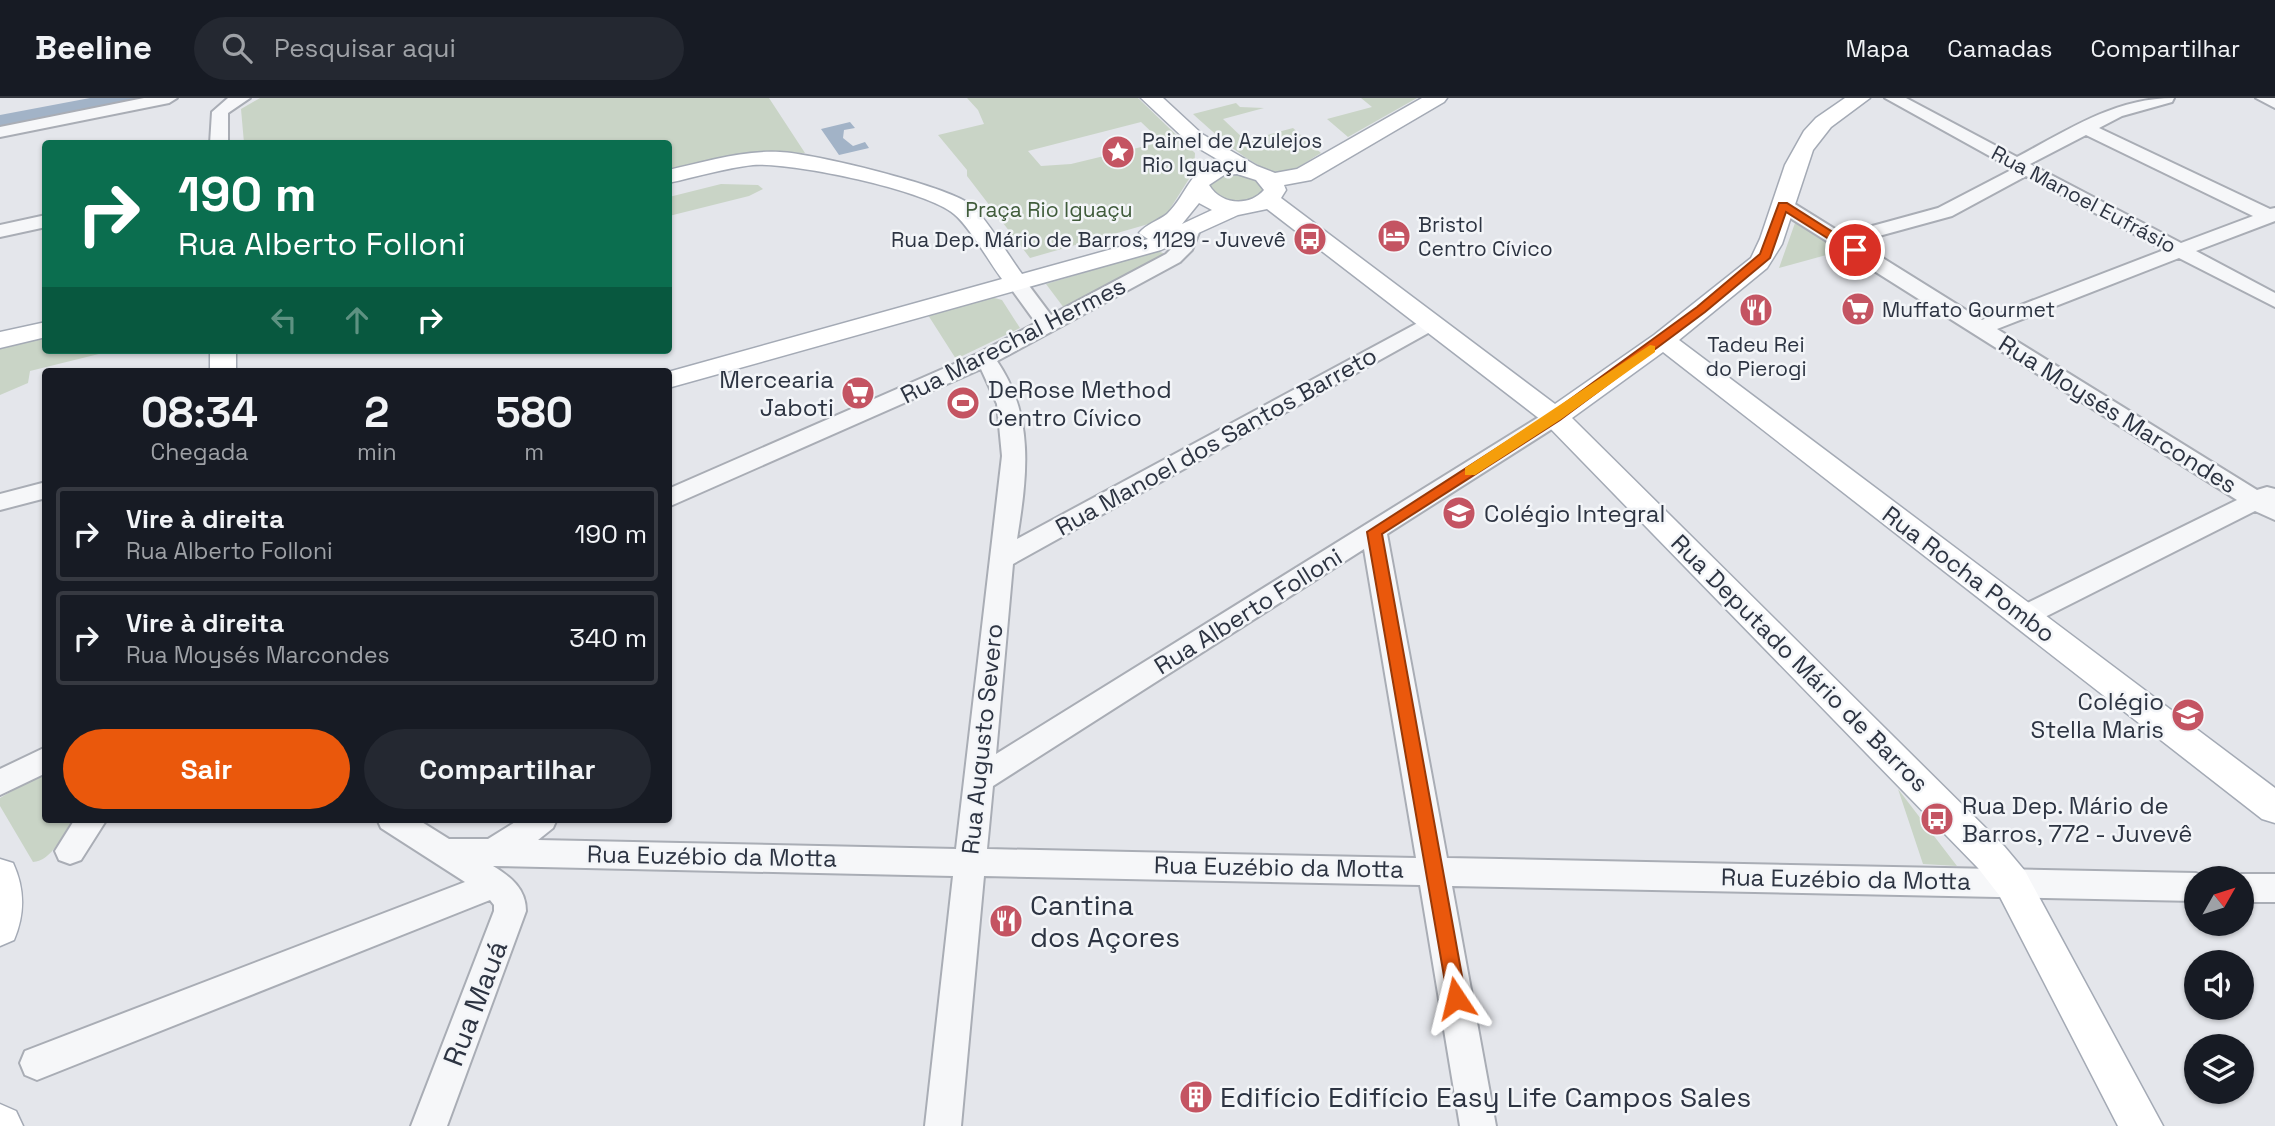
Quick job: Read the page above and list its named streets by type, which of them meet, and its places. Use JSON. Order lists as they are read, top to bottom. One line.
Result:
{"streets":{"main road":["Rua Rocha Pombo","Rua Alberto Folloni","Rua Deputado Mário de Barros"],"street":["Rua Manoel Eufrásio","Rua Marechal Hermes","Rua Moysés Marcondes","Rua Manoel dos Santos Barreto","Rua Augusto Severo","Rua Euzébio da Motta","Rua Mauá"]},"crossings":[["Rua Marechal Hermes","Rua Augusto Severo"],["Rua Moysés Marcondes","Rua Alberto Folloni"],["Rua Manoel dos Santos Barreto","Rua Deputado Mário de Barros"],["Rua Manoel dos Santos Barreto","Rua Augusto Severo"],["Rua Rocha Pombo","Rua Alberto Folloni"],["Rua Alberto Folloni","Rua Deputado Mário de Barros"],["Rua Alberto Folloni","Rua Augusto Severo"],["Rua Deputado Mário de Barros","Rua Euzébio da Motta"],["Rua Augusto Severo","Rua Euzébio da Motta"],["Rua Euzébio da Motta","Rua Mauá"]],"parks":["Praça Rio Iguaçu"],"places":{"place":["Painel de Azulejos Rio Iguaçu"],"hotel":["Bristol Centro Cívico"],"bus stop":["Rua Dep. Mário de Barros, 1129 - Juvevê","Rua Dep. Mário de Barros, 772 - Juvevê"],"supermarket":["Muffato Gourmet","Mercearia Jaboti"],"restaurant":["Tadeu Rei do Pierogi","Cantina dos Açores"],"sports":["DeRose Method Centro Cívico"],"school or university":["Colégio Integral","Colégio Stella Maris"],"building":["Edifício Edifício Easy Life Campos Sales"]},"north":"top right","page":{"header":"Beeline","search":"Pesquisar aqui","nav":["Mapa","Camadas","Compartilhar"],"turn":["190 m","Rua Alberto Folloni"],"eta":["08:34","Chegada","2","min","580","m"],"list":[{"name":"Vire à direita","note":"Rua Alberto Folloni","value":"190 m"},{"name":"Vire à direita","note":"Rua Moysés Marcondes","value":"340 m"}],"buttons":["Sair","Compartilhar"]}}
